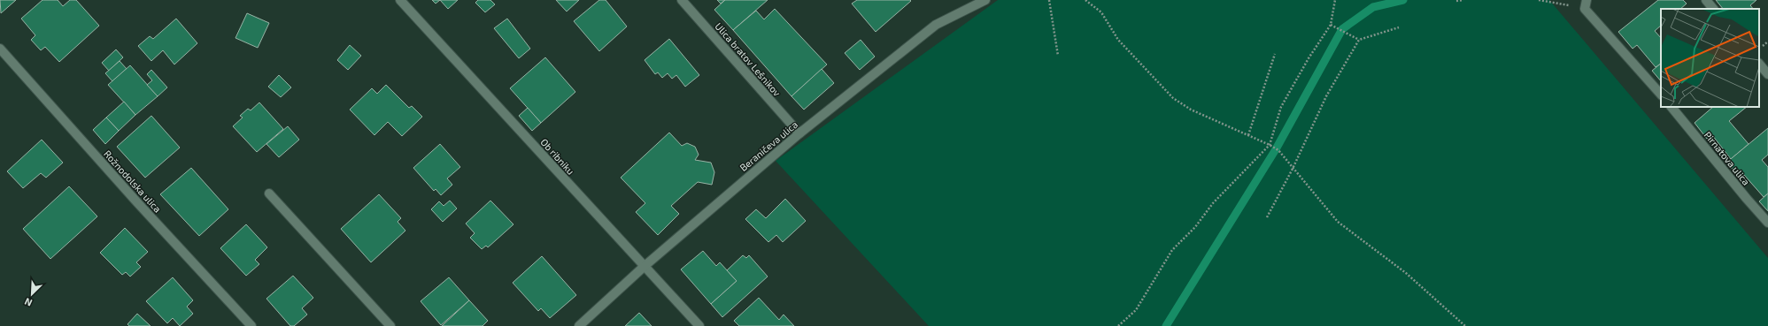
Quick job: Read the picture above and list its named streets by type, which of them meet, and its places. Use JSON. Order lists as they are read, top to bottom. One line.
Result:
{"streets":{"street":["Ulica bratov Lešnikov","Beraničeva ulica","Ob ribniku","Pirnatova ulica","Rožnodolska ulica"]},"crossings":[["Ulica bratov Lešnikov","Beraničeva ulica"],["Beraničeva ulica","Ob ribniku"]],"north":"bottom left"}
